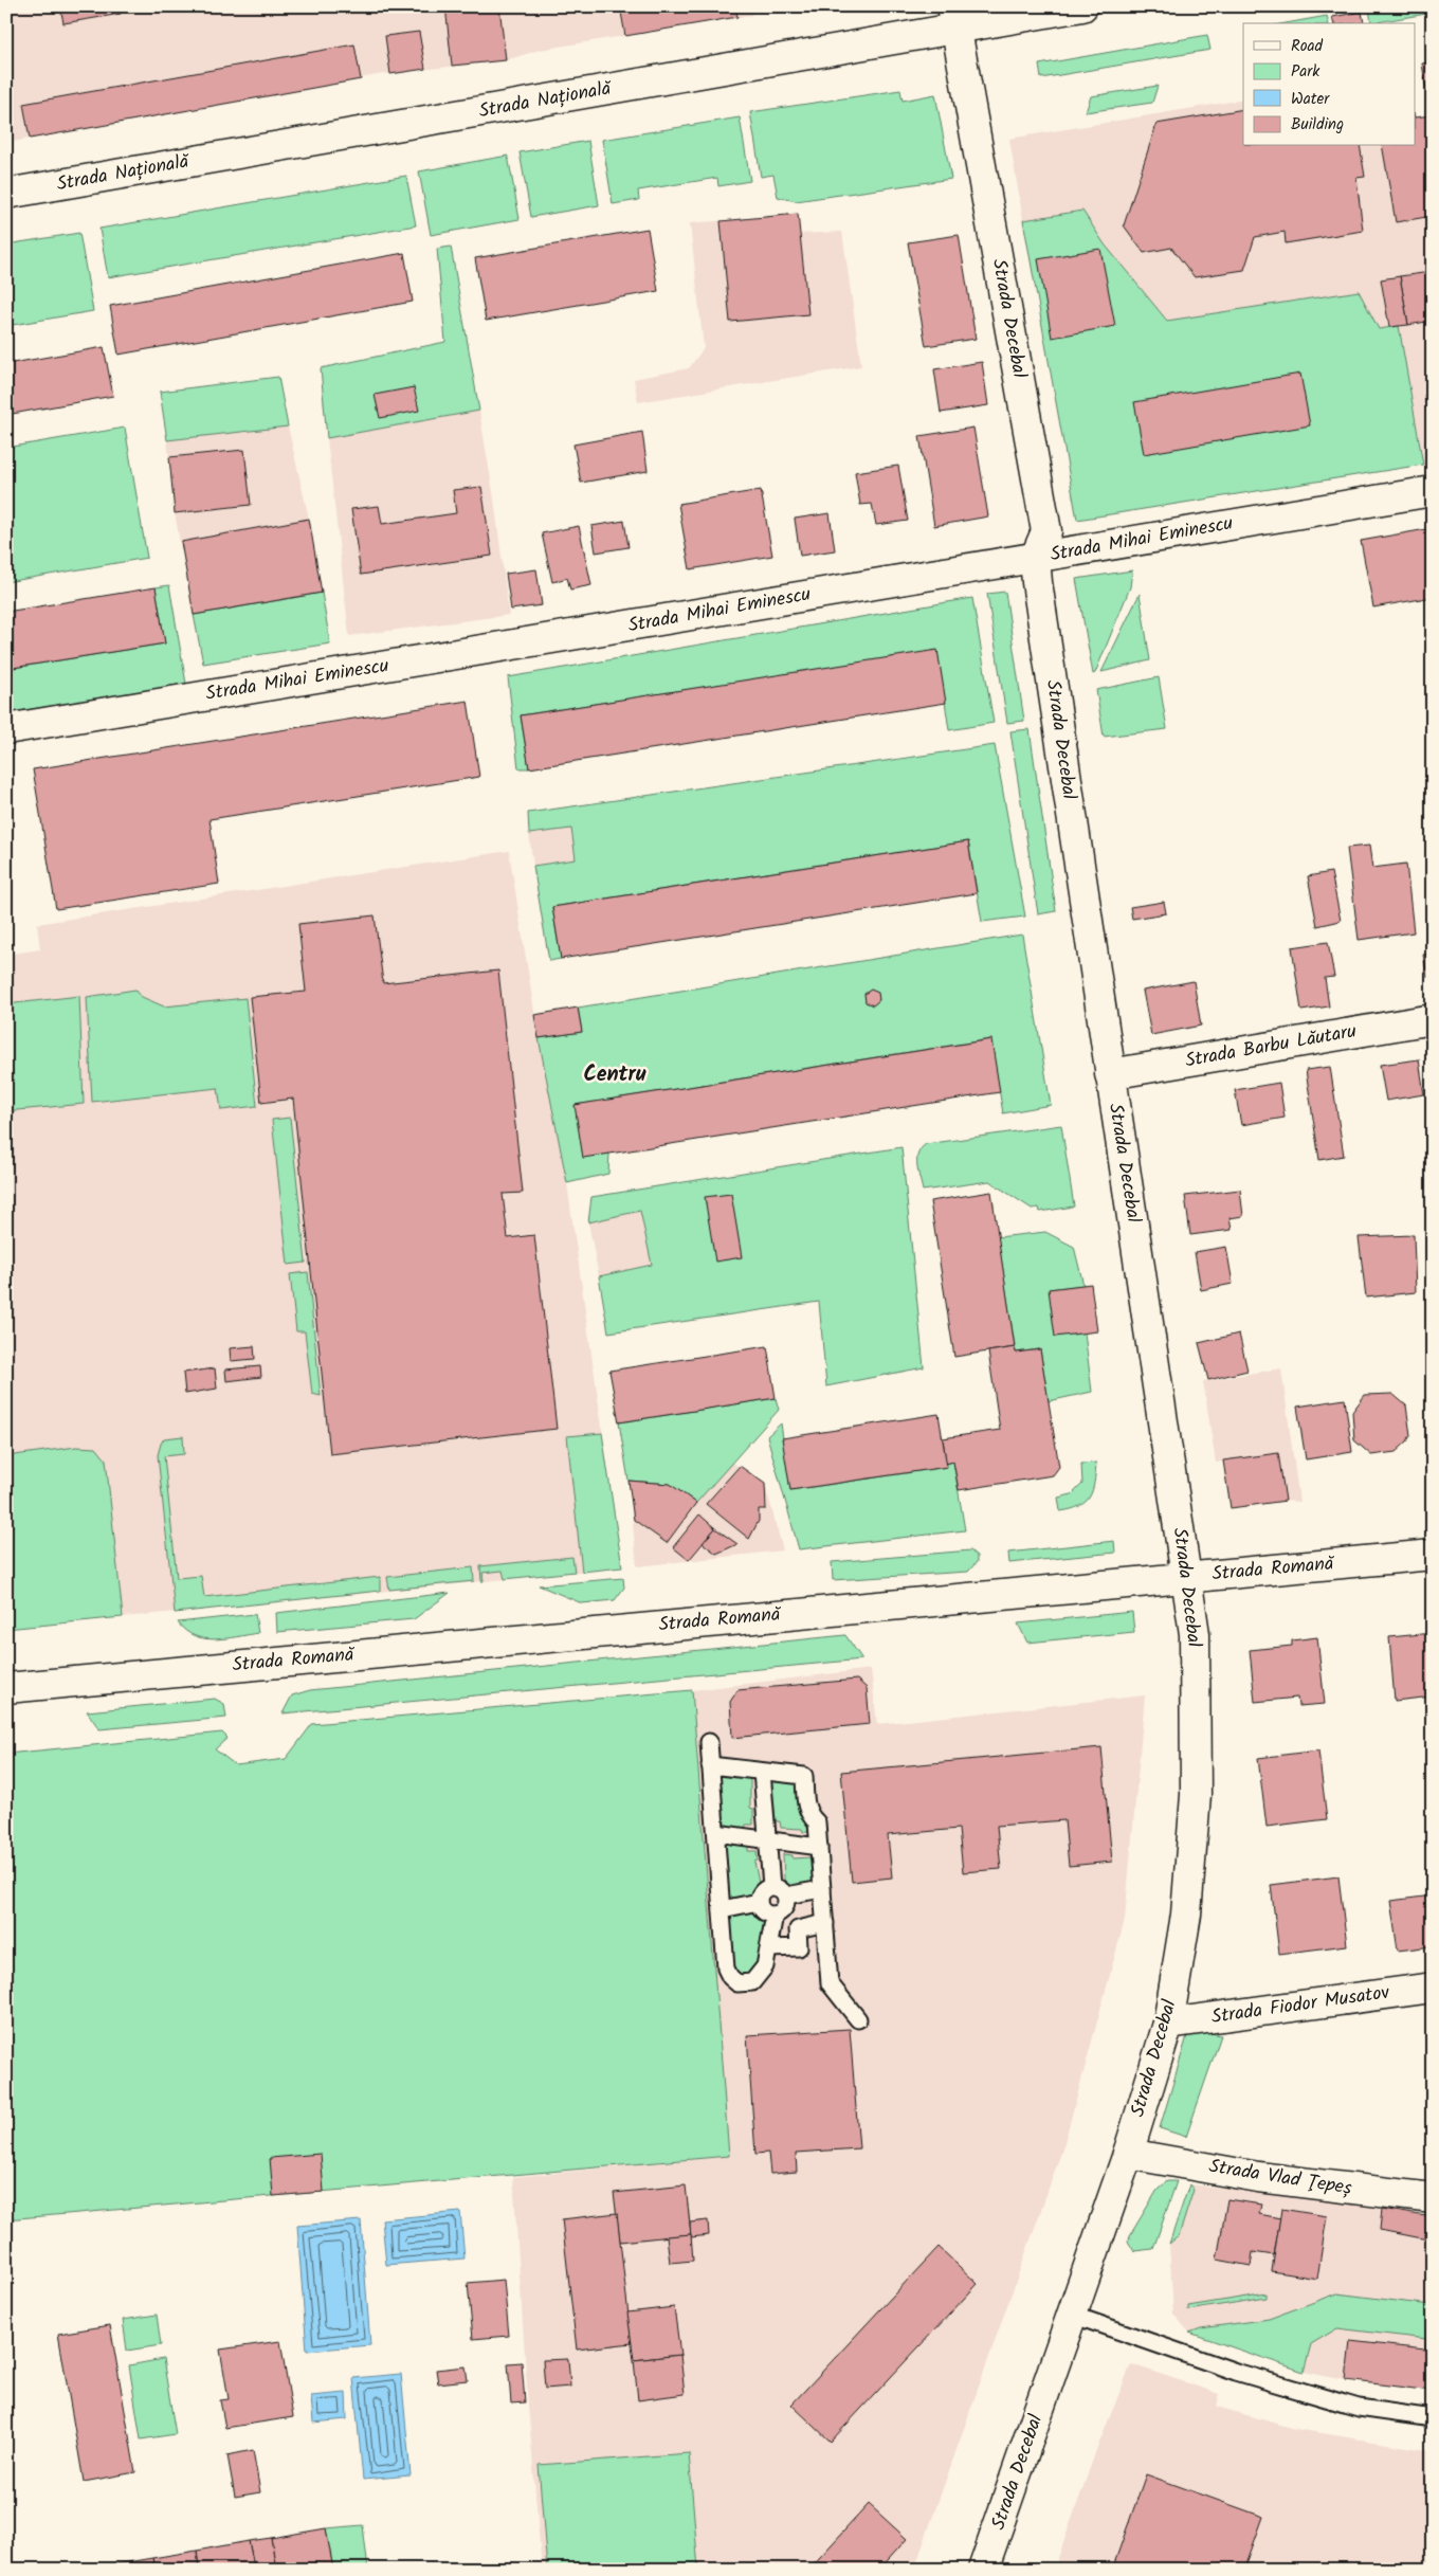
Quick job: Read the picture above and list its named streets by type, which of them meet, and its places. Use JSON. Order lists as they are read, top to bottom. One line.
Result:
{"streets":{"street":["Strada Națională","Strada Decebal","Strada Mihai Eminescu","Strada Barbu Lăutaru","Strada Romană","Strada Fiodor Musatov","Strada Vlad Ţepeș"]},"crossings":[["Strada Națională","Strada Decebal"],["Strada Decebal","Strada Mihai Eminescu"],["Strada Decebal","Strada Barbu Lăutaru"],["Strada Decebal","Strada Romană"],["Strada Decebal","Strada Fiodor Musatov"],["Strada Decebal","Strada Vlad Ţepeș"]],"districts":["Centru"],"legend":["Road","Park","Water","Building"]}
